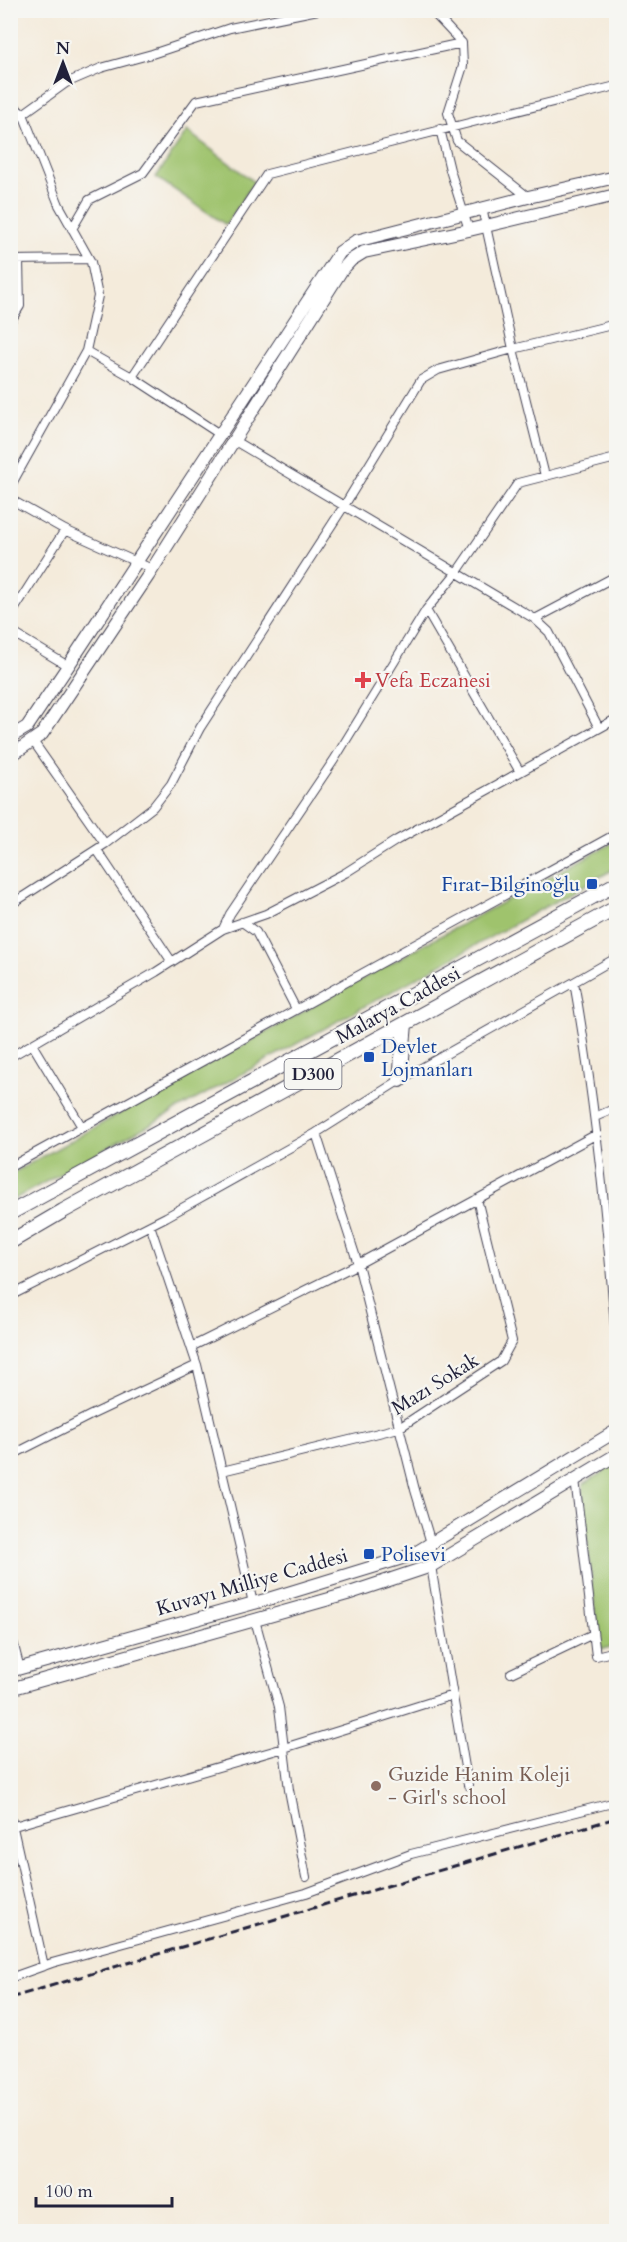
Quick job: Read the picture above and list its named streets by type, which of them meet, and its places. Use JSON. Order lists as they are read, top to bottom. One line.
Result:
{"streets":{"highway":["Malatya Caddesi","D300"],"main road":["Kuvayı Milliye Caddesi"],"street":["Mazı Sokak"]},"places":{"health":["Vefa Eczanesi"],"transit":["Fırat-Bilginoğlu","Devlet Lojmanları","Polisevi"],"other":["Guzide Hanim Koleji - Girl's school"]},"scale_bar":"100 m","north":"top"}
